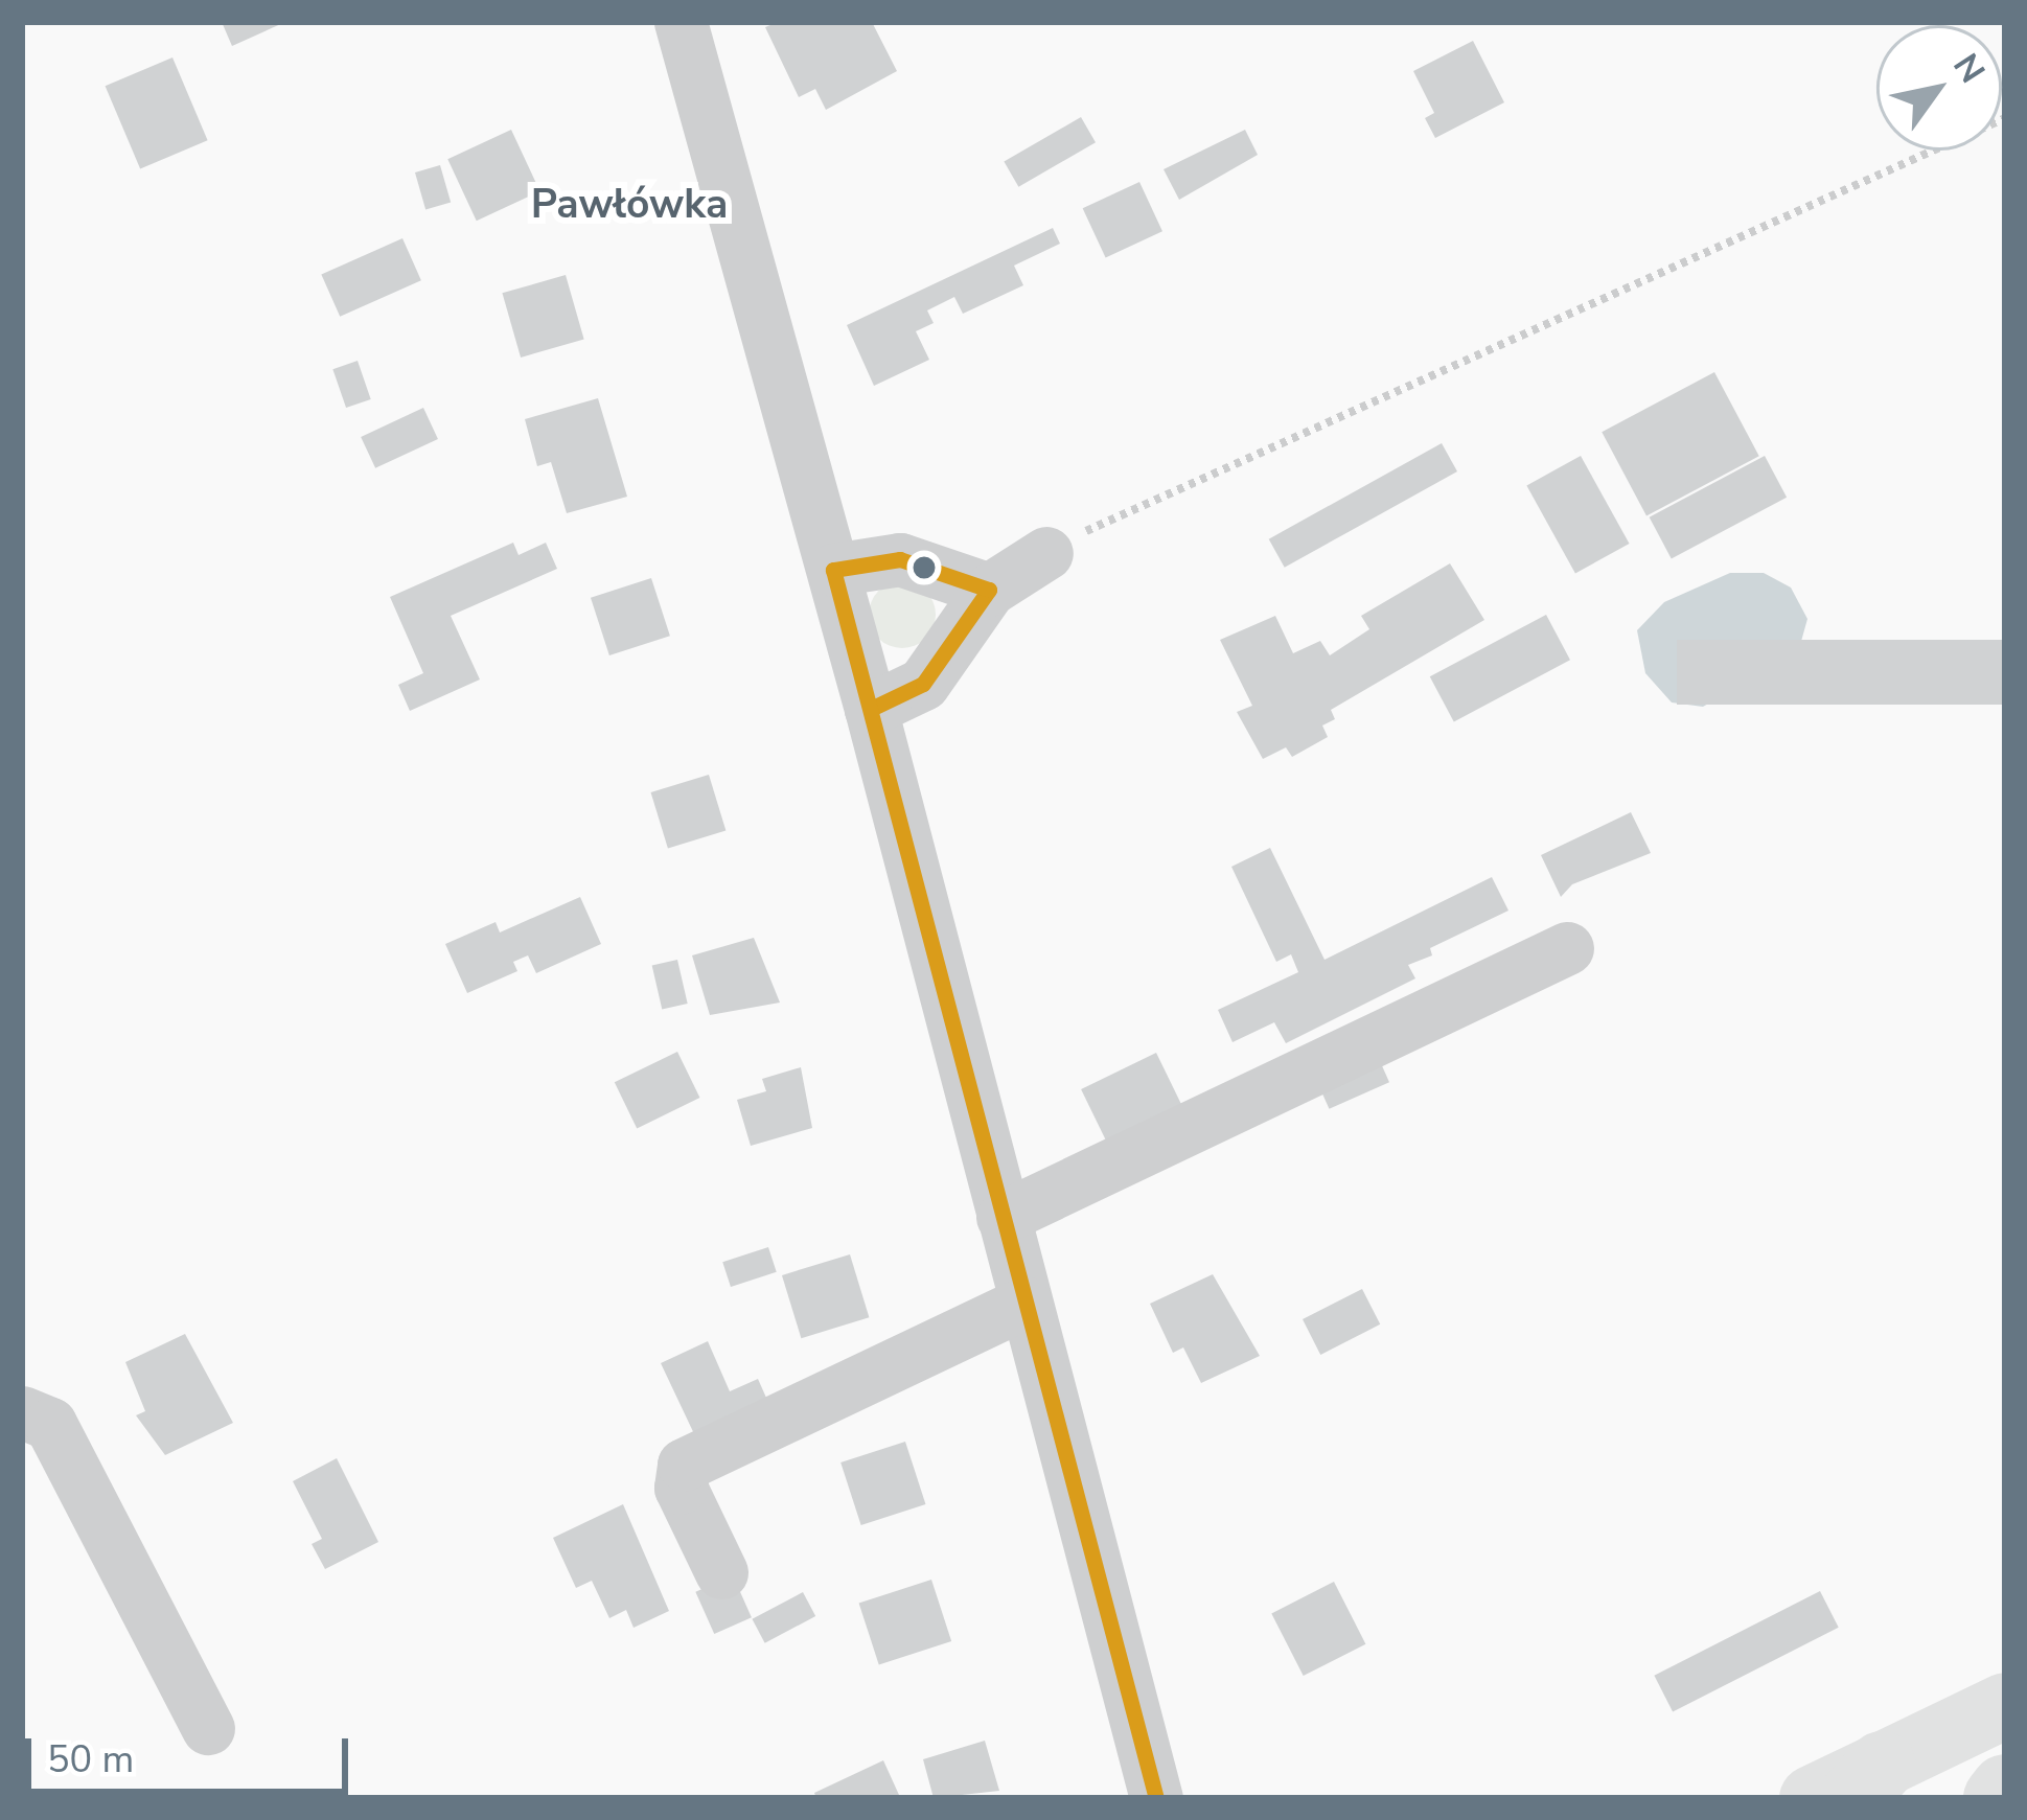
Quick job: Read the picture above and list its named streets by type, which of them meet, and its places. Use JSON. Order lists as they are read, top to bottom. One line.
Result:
{"districts":["Pawłówka"],"scale_bar":"50 m","north":"top right"}
